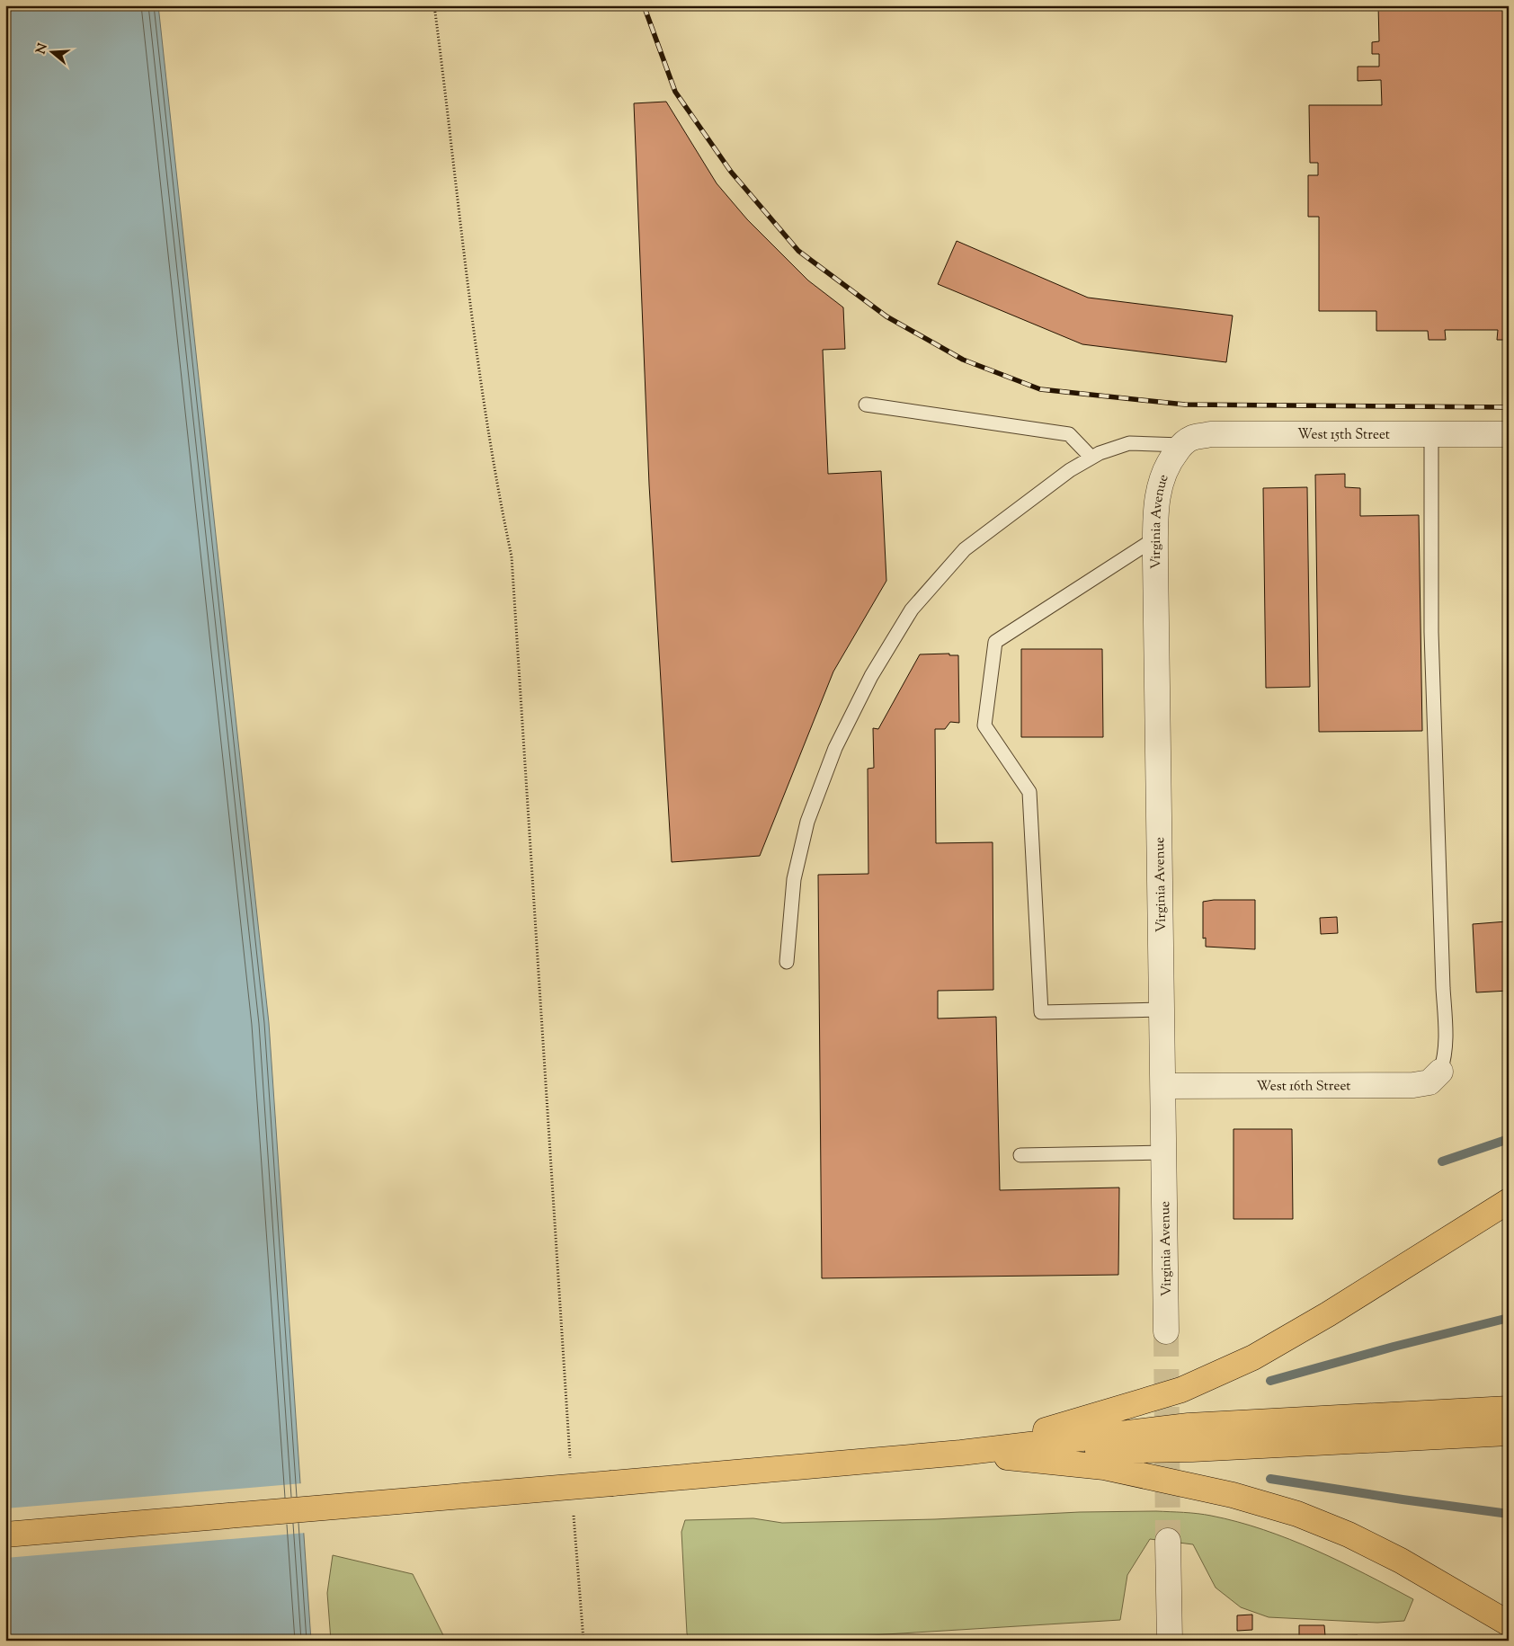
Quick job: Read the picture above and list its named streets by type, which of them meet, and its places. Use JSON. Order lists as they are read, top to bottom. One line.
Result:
{"streets":{"street":["West 15th Street","Virginia Avenue","West 16th Street"]},"crossings":[["West 15th Street","Virginia Avenue"],["Virginia Avenue","West 16th Street"]],"north":"left"}
